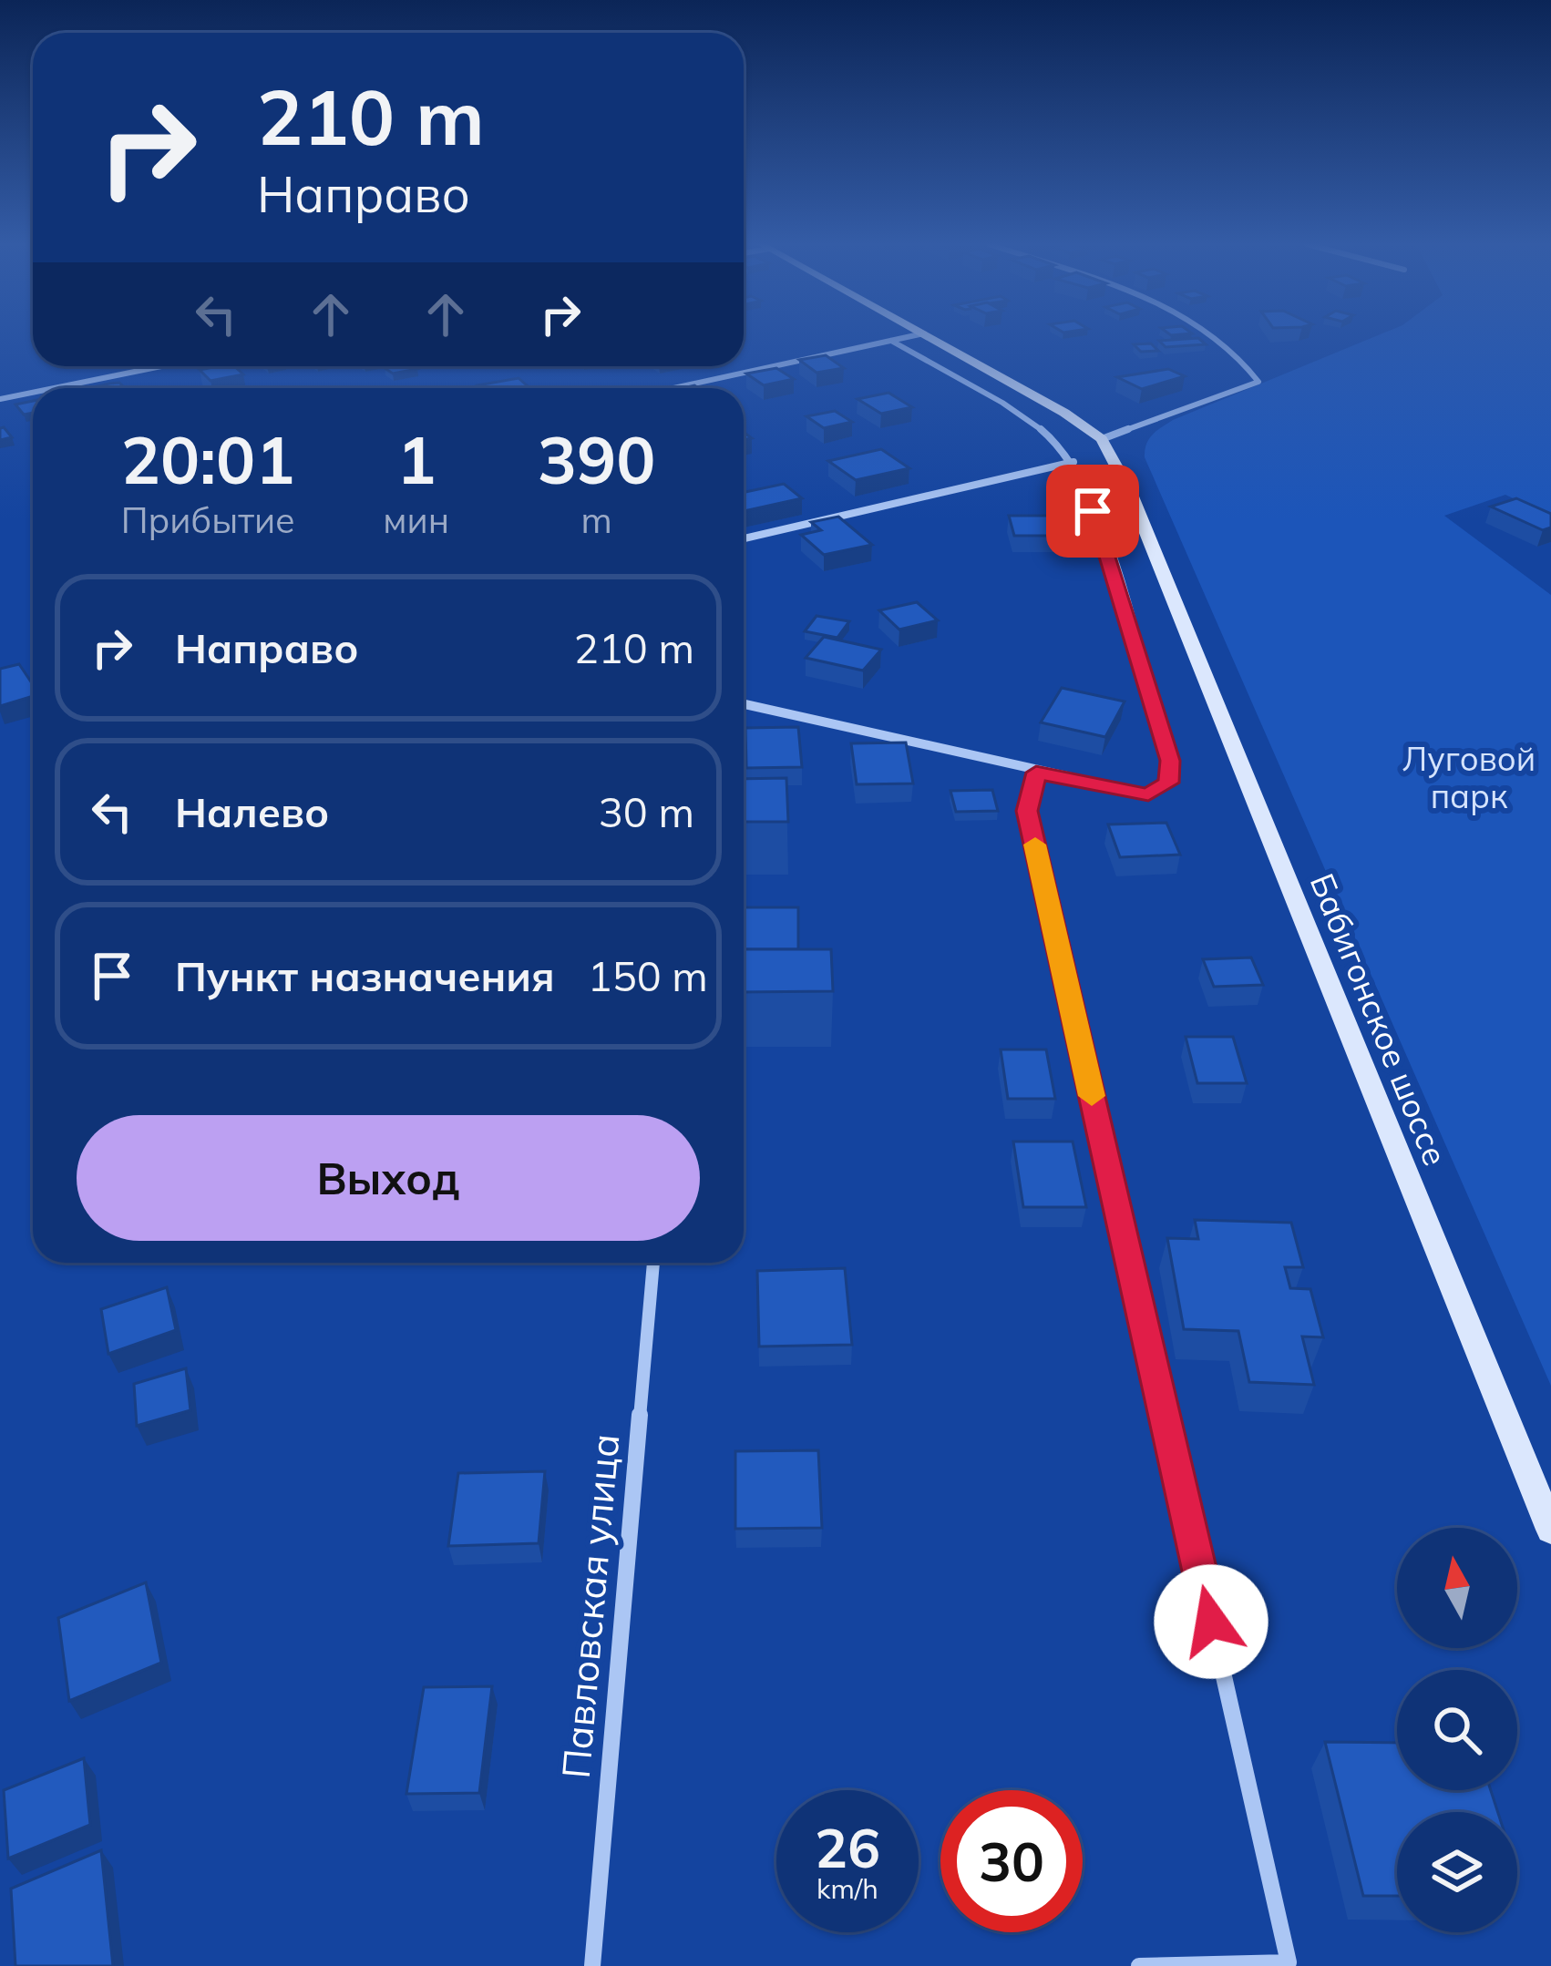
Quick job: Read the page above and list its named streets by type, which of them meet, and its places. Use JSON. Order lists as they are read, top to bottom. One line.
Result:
{"streets":{"street":["Бабигонское шоссе","Павловская улица"]},"parks":["Луговой парк"],"north":"top","page":{"turn":["210 m","Направо"],"eta":["20:01","Прибытие","1","мин","390","m"],"list":[{"name":"Направо","value":"210 m"},{"name":"Налево","value":"30 m"},{"name":"Пункт назначения","value":"150 m"}],"buttons":"Выход","speed":"26 km/h","limit":"30"}}
